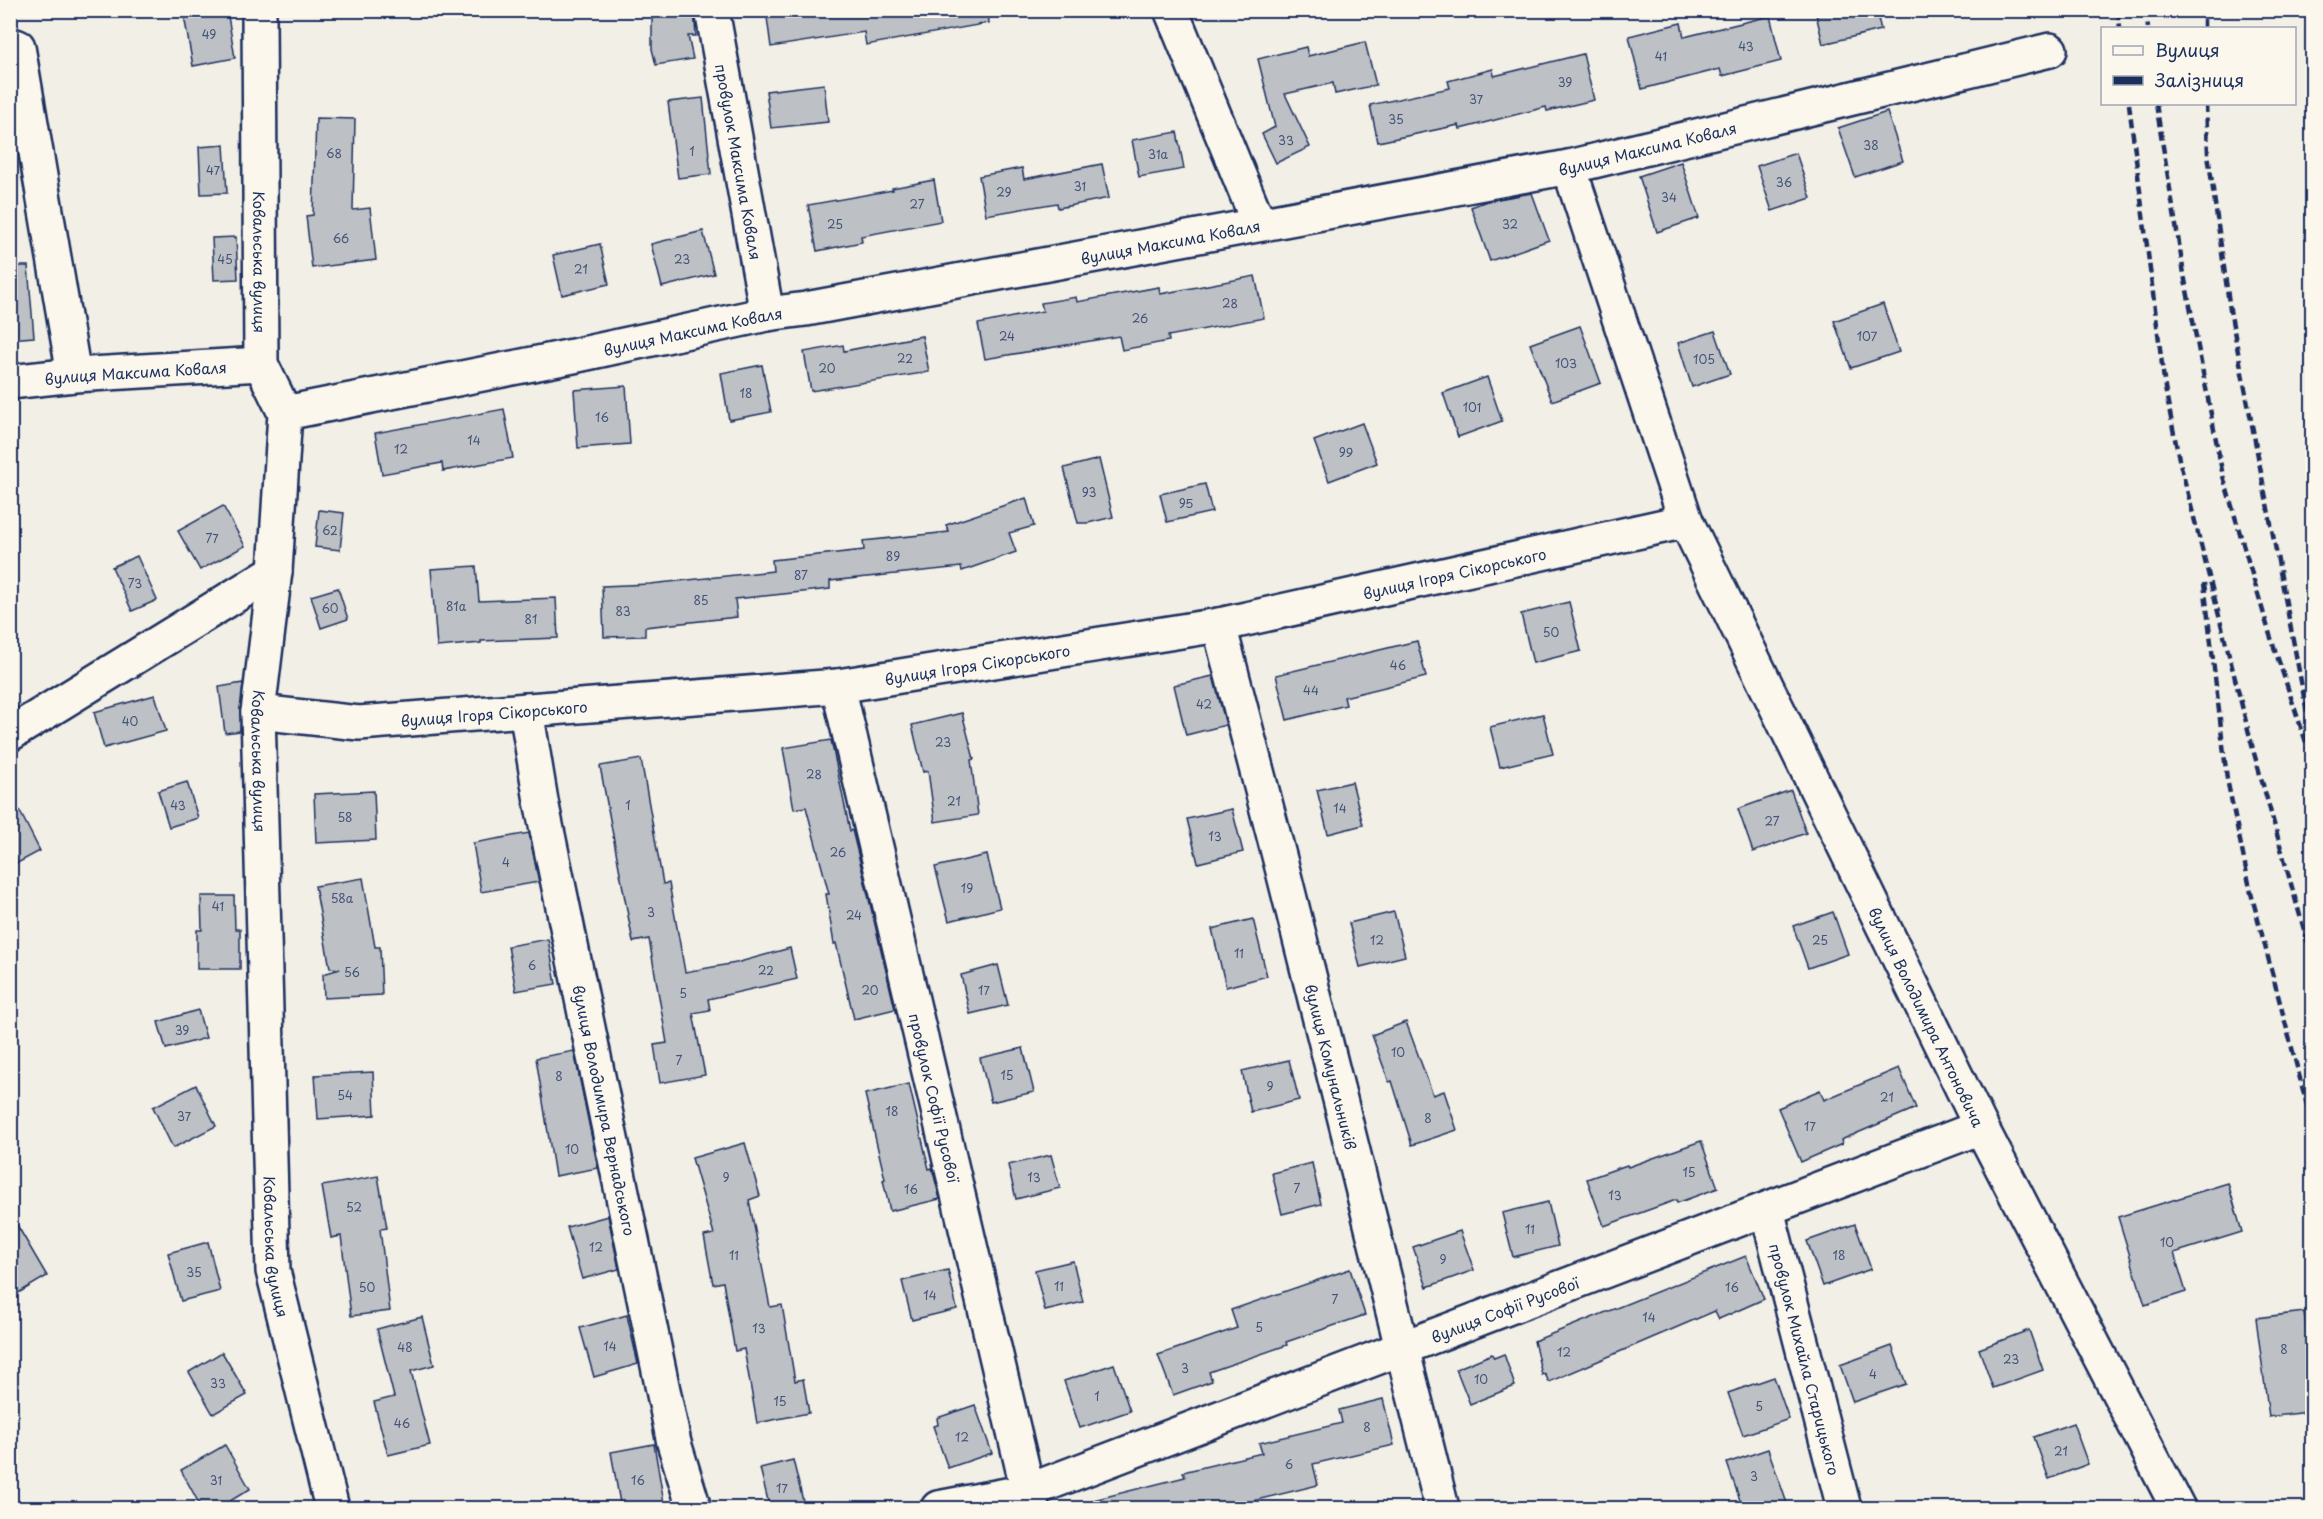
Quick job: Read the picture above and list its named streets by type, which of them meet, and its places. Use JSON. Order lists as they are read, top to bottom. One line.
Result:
{"streets":{"street":["вулиця Максима Коваля","провулок Максима Коваля","Ковальська вулиця","вулиця Ігоря Сікорського","вулиця Володимира Антоновича","вулиця Комунальників","провулок Софії Русової","вулиця Володимира Вернадського","вулиця Софії Русової","провулок Михайла Старицького"]},"crossings":[["вулиця Максима Коваля","провулок Максима Коваля"],["вулиця Максима Коваля","Ковальська вулиця"],["вулиця Максима Коваля","вулиця Володимира Антоновича"],["Ковальська вулиця","вулиця Ігоря Сікорського"],["вулиця Ігоря Сікорського","вулиця Володимира Антоновича"],["вулиця Ігоря Сікорського","вулиця Комунальників"],["вулиця Ігоря Сікорського","провулок Софії Русової"],["вулиця Ігоря Сікорського","вулиця Володимира Вернадського"],["вулиця Володимира Антоновича","вулиця Софії Русової"],["вулиця Комунальників","вулиця Софії Русової"],["провулок Софії Русової","вулиця Софії Русової"],["вулиця Софії Русової","провулок Михайла Старицького"]],"house_numbers":["49","43","41","39","37","35","33","38","1","68","31а","47","36","31","29","34","27","25","32","66","45","23","21","28","26","24","107","22","105","103","20","18","101","16","14","12","99","93","95","62","77","89","87","73","85","81а","60","83","81","50","46","44","42","40","23","28","21","43","1","14","58","27","13","26","4","19","58а","41","3","24","12","25","11","6","22","56","20","17","5","39","10","7","15","8","9","54","21","18","37","8","17","10","15","9","13","7","16","13","52","11","10","12","11","18","9","35","11","50","16","14","7","14","5","13","14","48","8","12","23","3","4","10","33","1","15","5","46","8","12","21","6","3","31","16","17"],"legend":["Вулиця","Залізниця"]}
